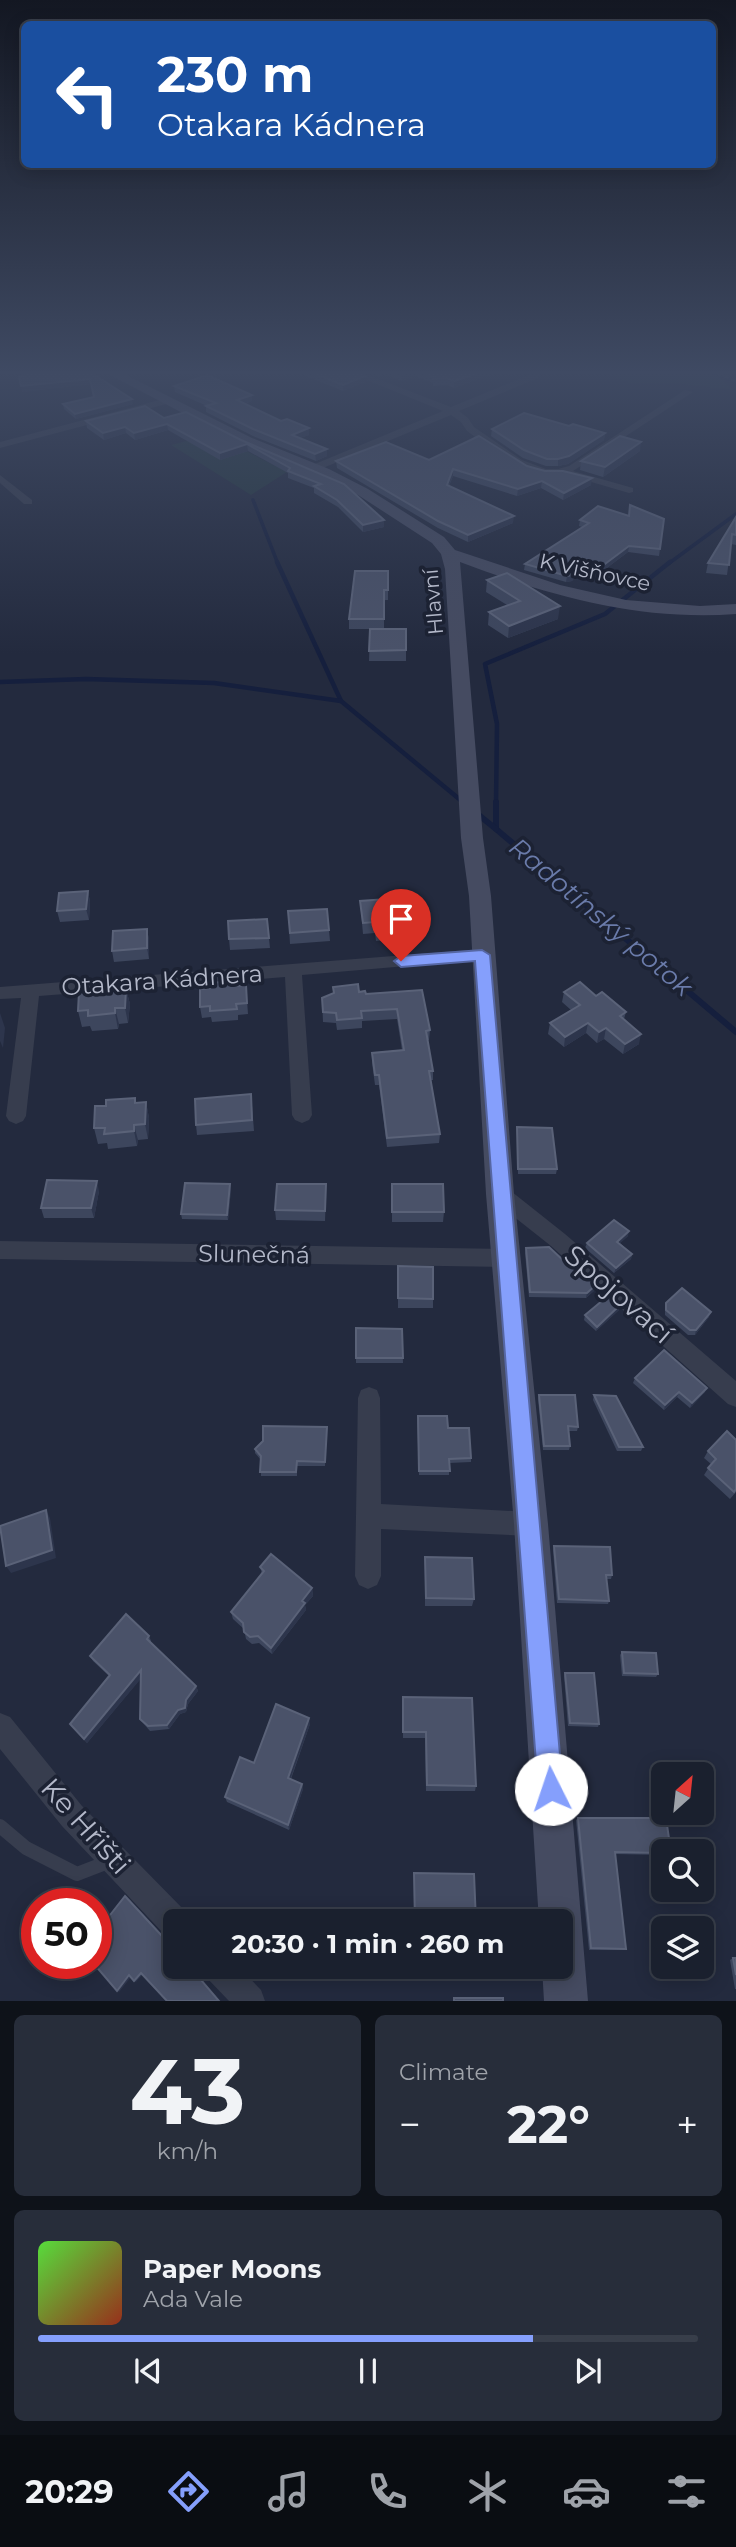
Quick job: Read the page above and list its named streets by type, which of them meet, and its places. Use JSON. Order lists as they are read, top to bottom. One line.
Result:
{"streets":{"main road":["K Višňovce","Hlavní"],"street":["Otakara Kádnera","Slunečná","Spojovací","Ke Hřišti"]},"crossings":[["K Višňovce","Hlavní"],["Hlavní","Otakara Kádnera"],["Hlavní","Slunečná"],["Hlavní","Spojovací"]],"water":["Radotínský potok"],"north":"top right","page":{"turn":["230 m","Otakara Kádnera"],"limit":"50","trip":"20:30 · 1 min · 260 m","tile":[["43","km/h"],"Climate"],"heat":["−","22°","+"],"song":["Paper Moons","Ada Vale"],"tabs":"20:29"}}
